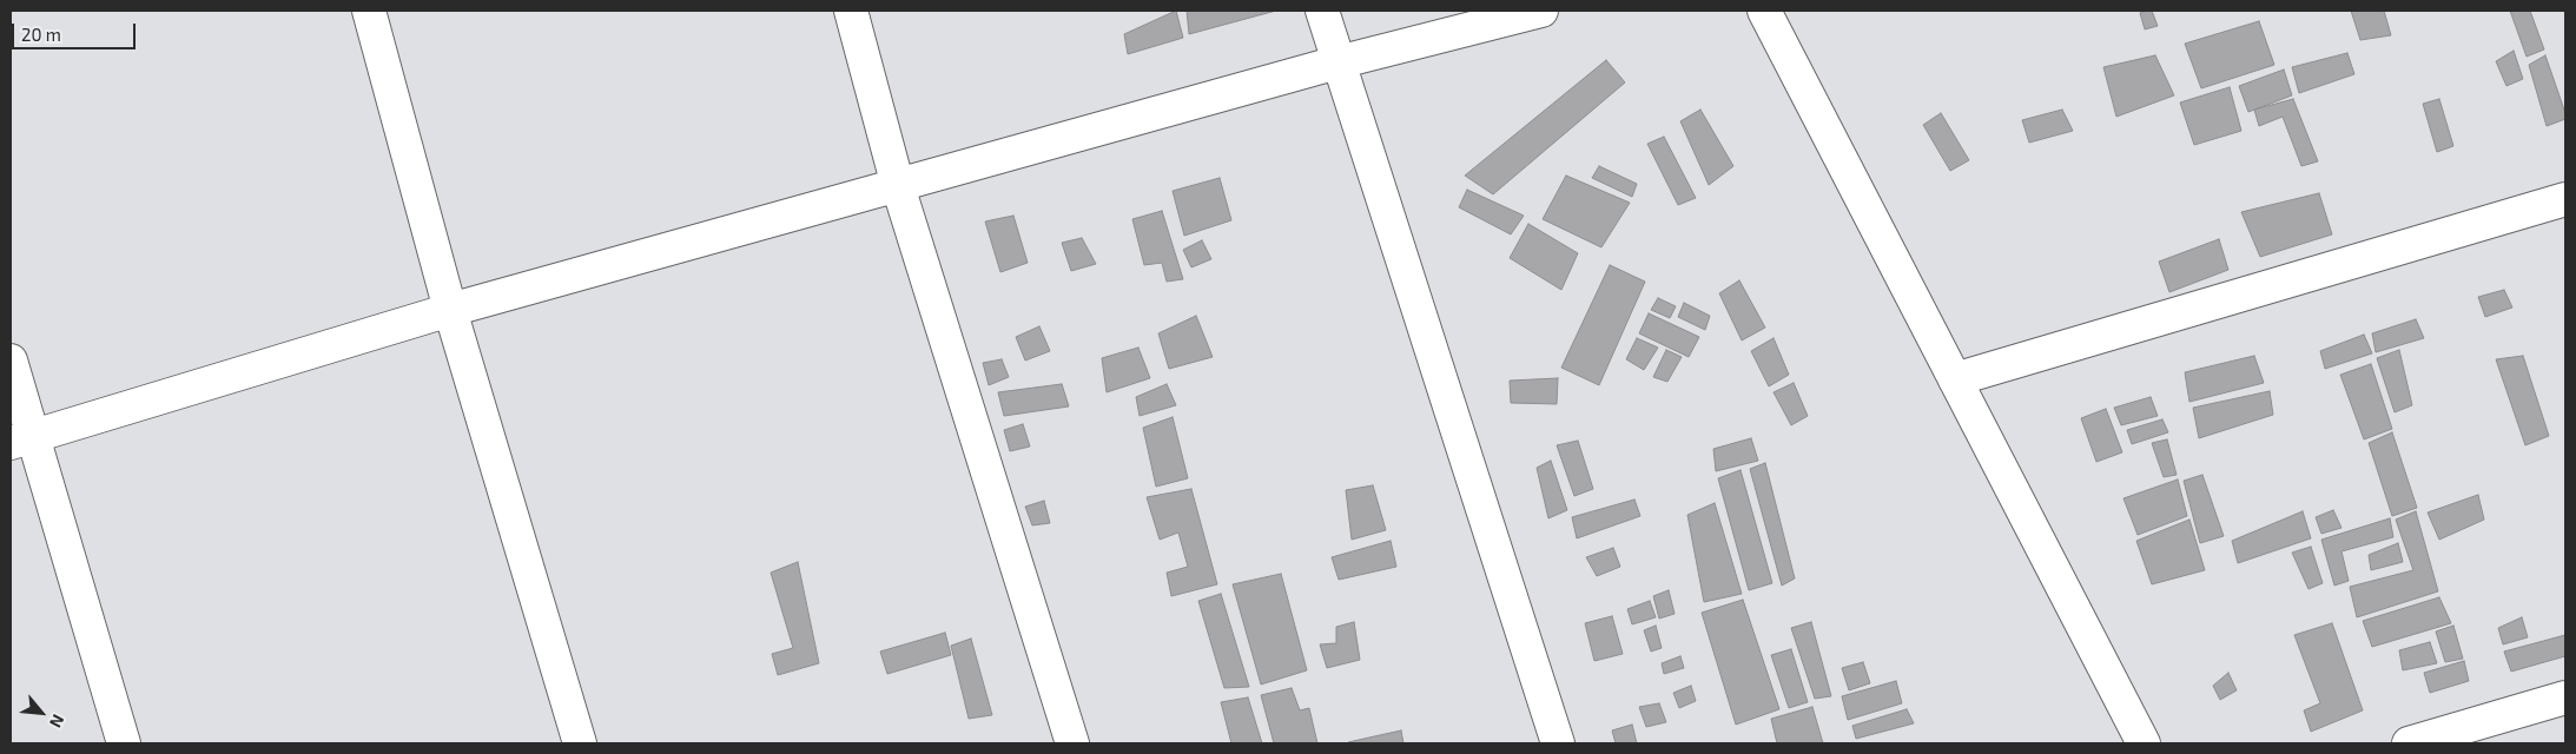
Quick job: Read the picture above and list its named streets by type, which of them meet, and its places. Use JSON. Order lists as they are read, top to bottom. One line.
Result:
{"scale_bar":"20 m","north":"bottom right"}
